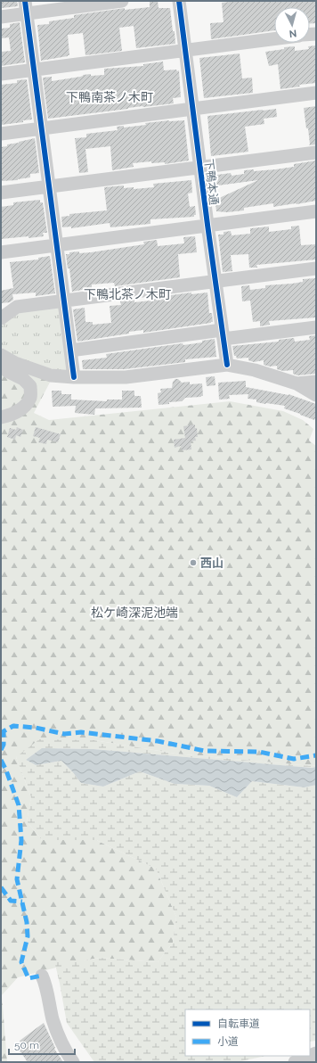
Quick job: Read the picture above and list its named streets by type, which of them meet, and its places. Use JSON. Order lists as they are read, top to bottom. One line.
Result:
{"streets":{"street":["下鴨本通"]},"districts":["下鴨南茶ノ木町","下鴨北茶ノ木町","松ケ崎深泥池端"],"places":["西山"],"legend":["自転車道","小道"],"scale_bar":"50 m","north":"bottom"}
